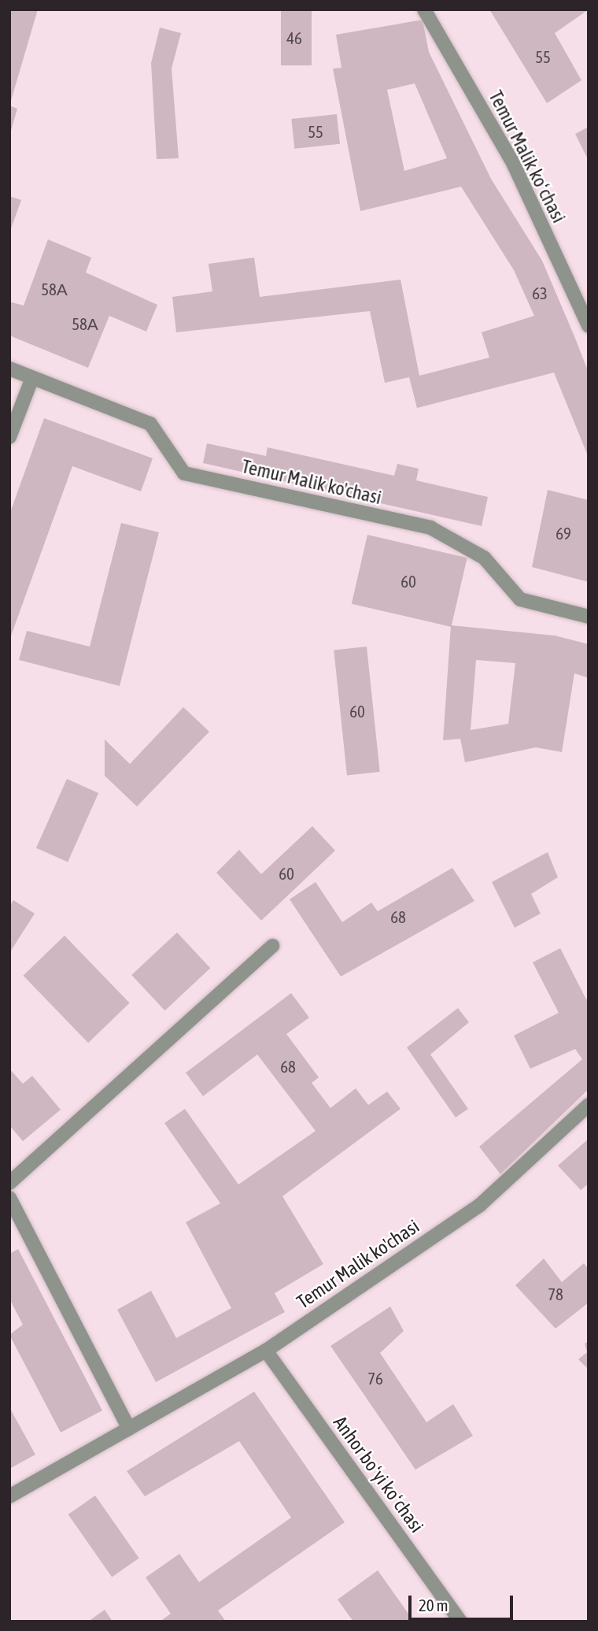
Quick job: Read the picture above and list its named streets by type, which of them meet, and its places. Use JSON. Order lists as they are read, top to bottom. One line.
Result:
{"streets":{"street":["Temur Malik koʻchasi","Temur Malik ko'chasi","Anhor boʻyi koʻchasi"]},"crossings":[["Temur Malik ko'chasi","Anhor boʻyi koʻchasi"]],"house_numbers":["46","55","55","58А","63","58А","69","60","60","60","68","68","78","76"],"scale_bar":"20 m"}
